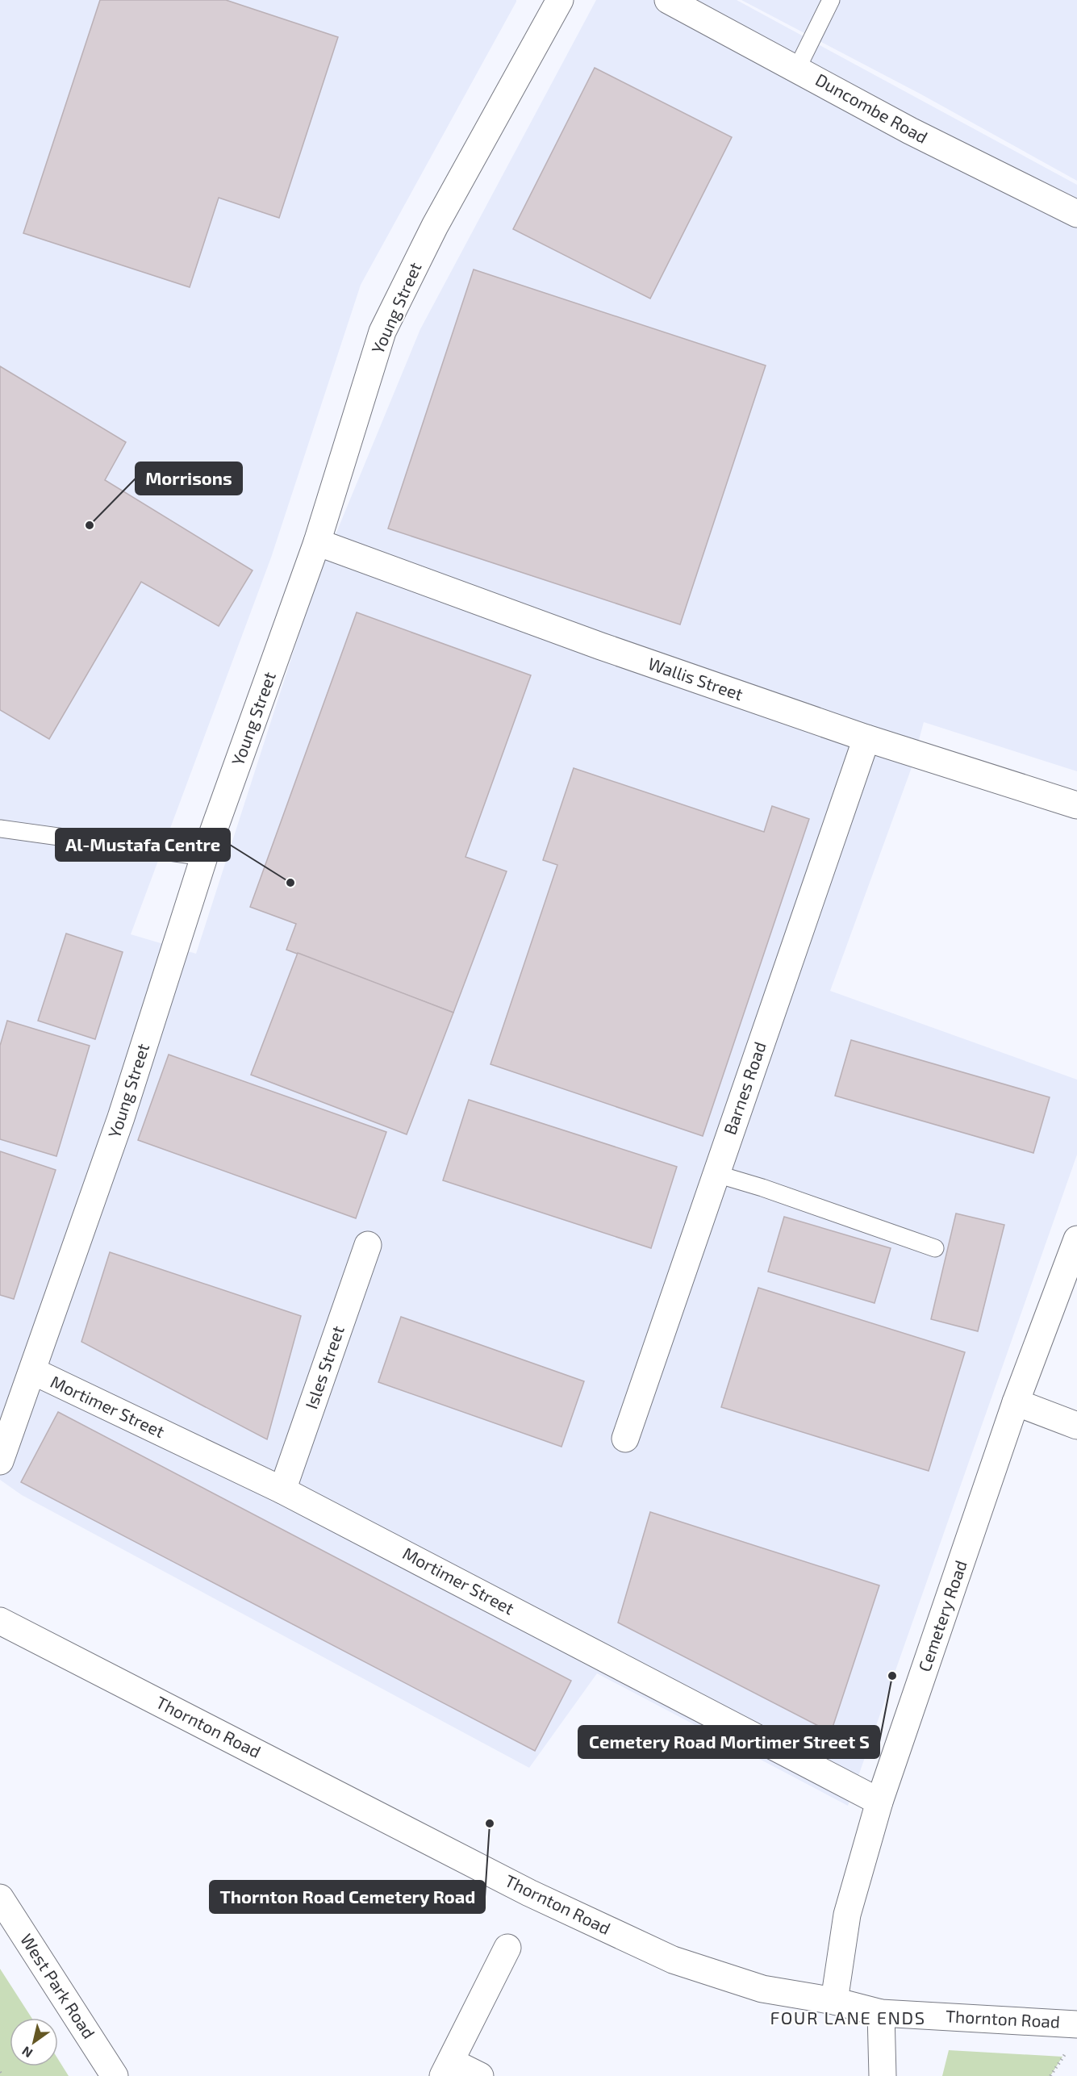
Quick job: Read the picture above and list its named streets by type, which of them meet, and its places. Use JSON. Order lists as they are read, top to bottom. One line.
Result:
{"streets":{"street":["Duncombe Road","Young Street","Wallis Street","Barnes Road","Isles Street","Mortimer Street","Cemetery Road","Thornton Road","West Park Road"]},"crossings":[["Young Street","Wallis Street"],["Young Street","Mortimer Street"],["Wallis Street","Barnes Road"],["Isles Street","Mortimer Street"],["Mortimer Street","Cemetery Road"],["Cemetery Road","Thornton Road"]],"districts":["FOUR LANE ENDS"],"places":["Morrisons","Al-Mustafa Centre","Cemetery Road Mortimer Street S","Thornton Road Cemetery Road"],"north":"bottom left"}
